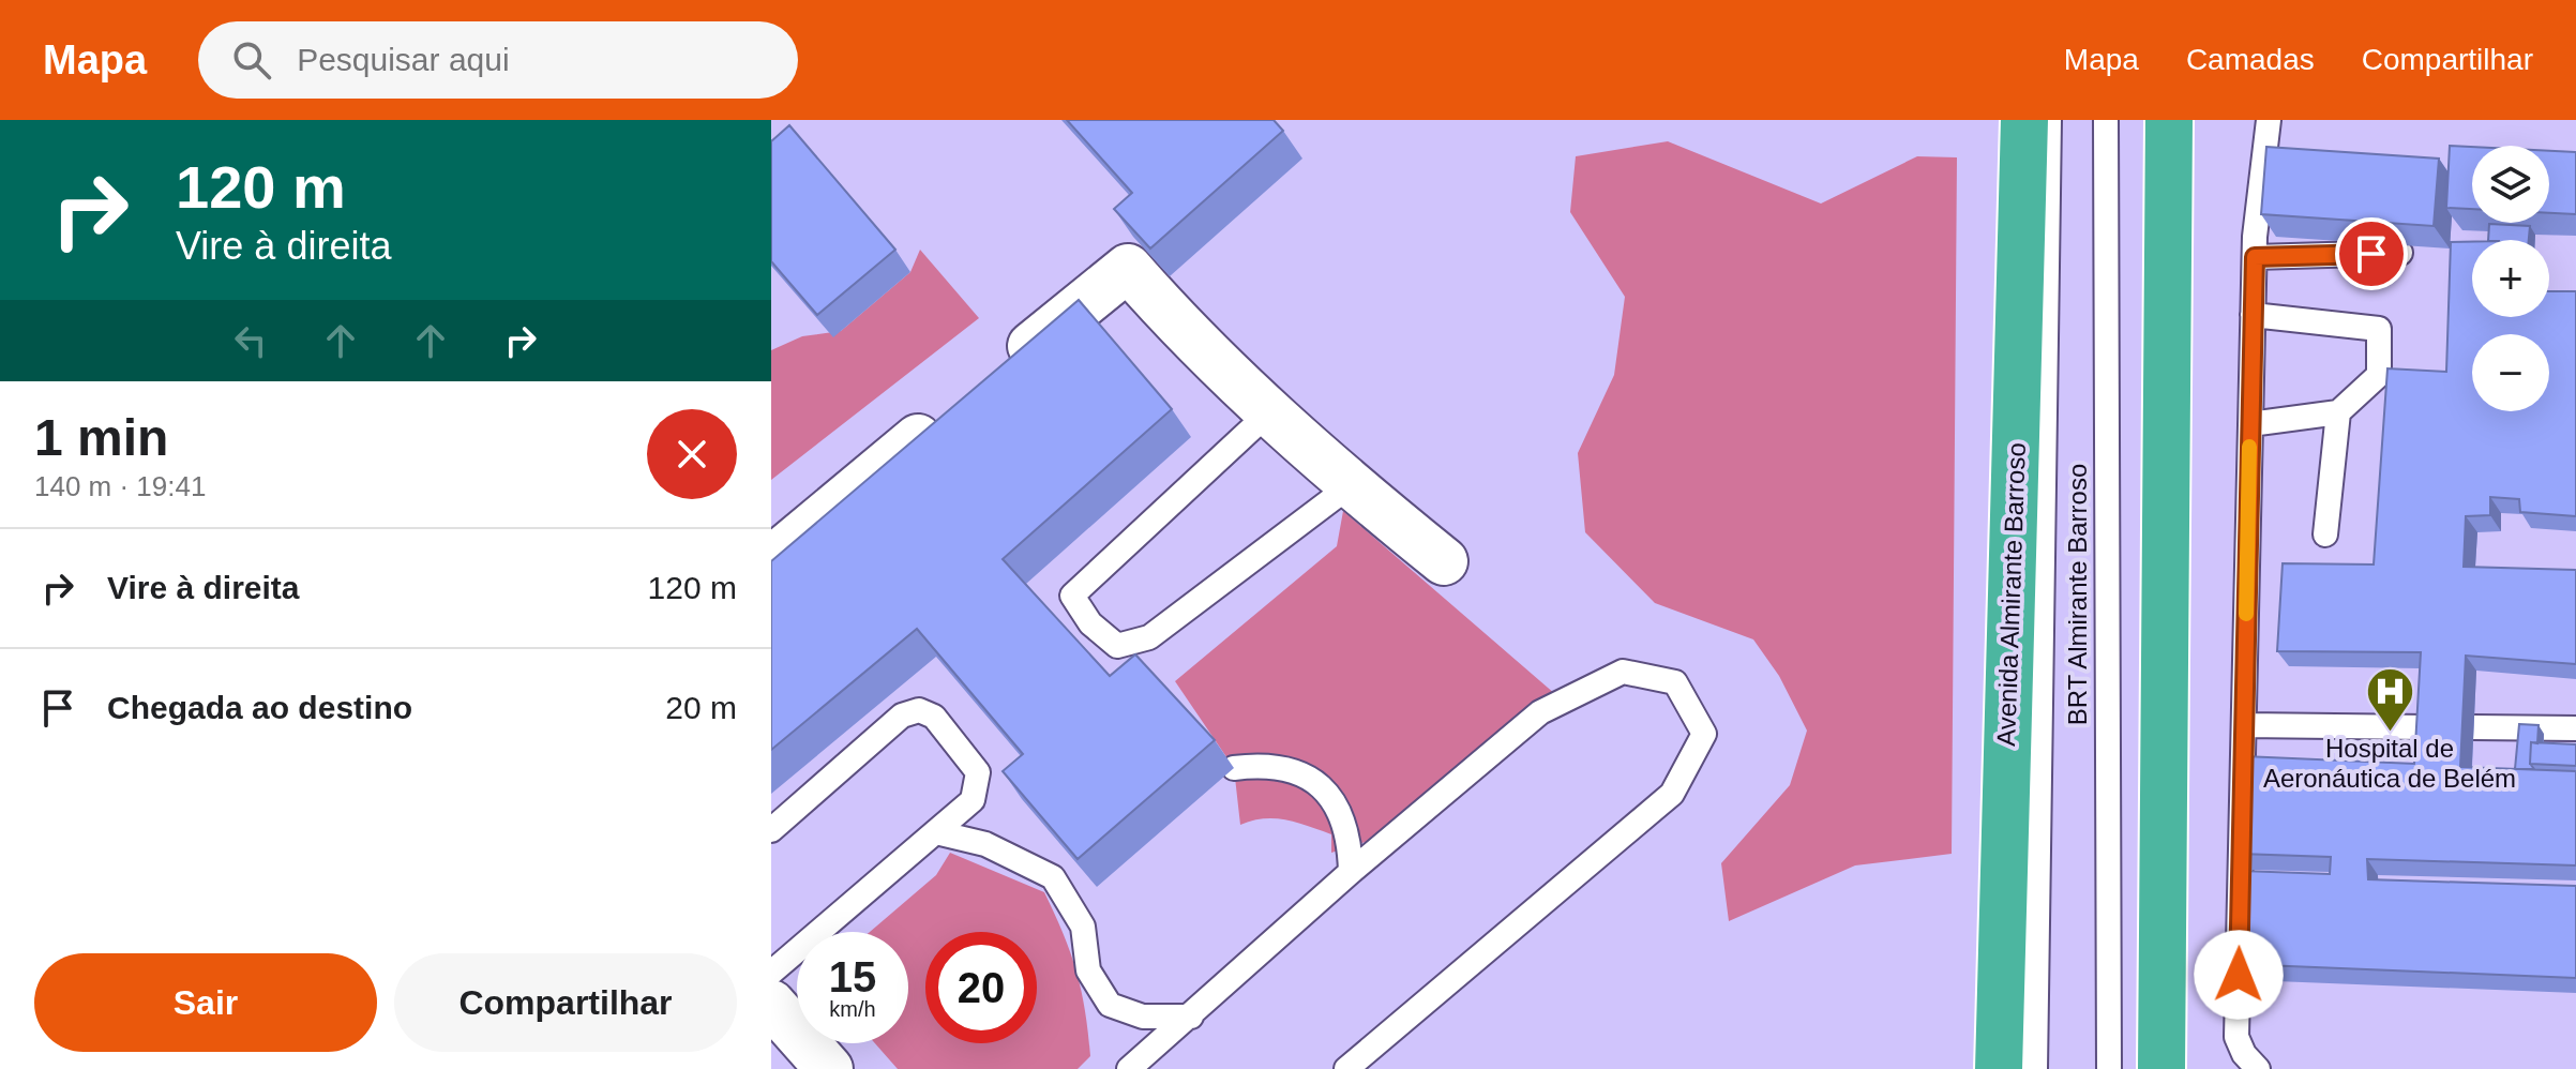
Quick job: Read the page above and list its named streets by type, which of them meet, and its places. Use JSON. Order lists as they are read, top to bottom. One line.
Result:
{"streets":{"highway":["Avenida Almirante Barroso"],"lane":["BRT Almirante Barroso"]},"places":{"hospital":["Hospital de Aeronáutica de Belém"]},"page":{"header":"Mapa","search":"Pesquisar aqui","nav":["Mapa","Camadas","Compartilhar"],"turn":["120 m","Vire à direita"],"map_buttons":["+","−"],"heading":["1 min","140 m · 19:41"],"list":[{"name":"Vire à direita","value":"120 m"},{"name":"Chegada ao destino","value":"20 m"}],"speed":"15 km/h","limit":"20","buttons":["Sair","Compartilhar"]}}
